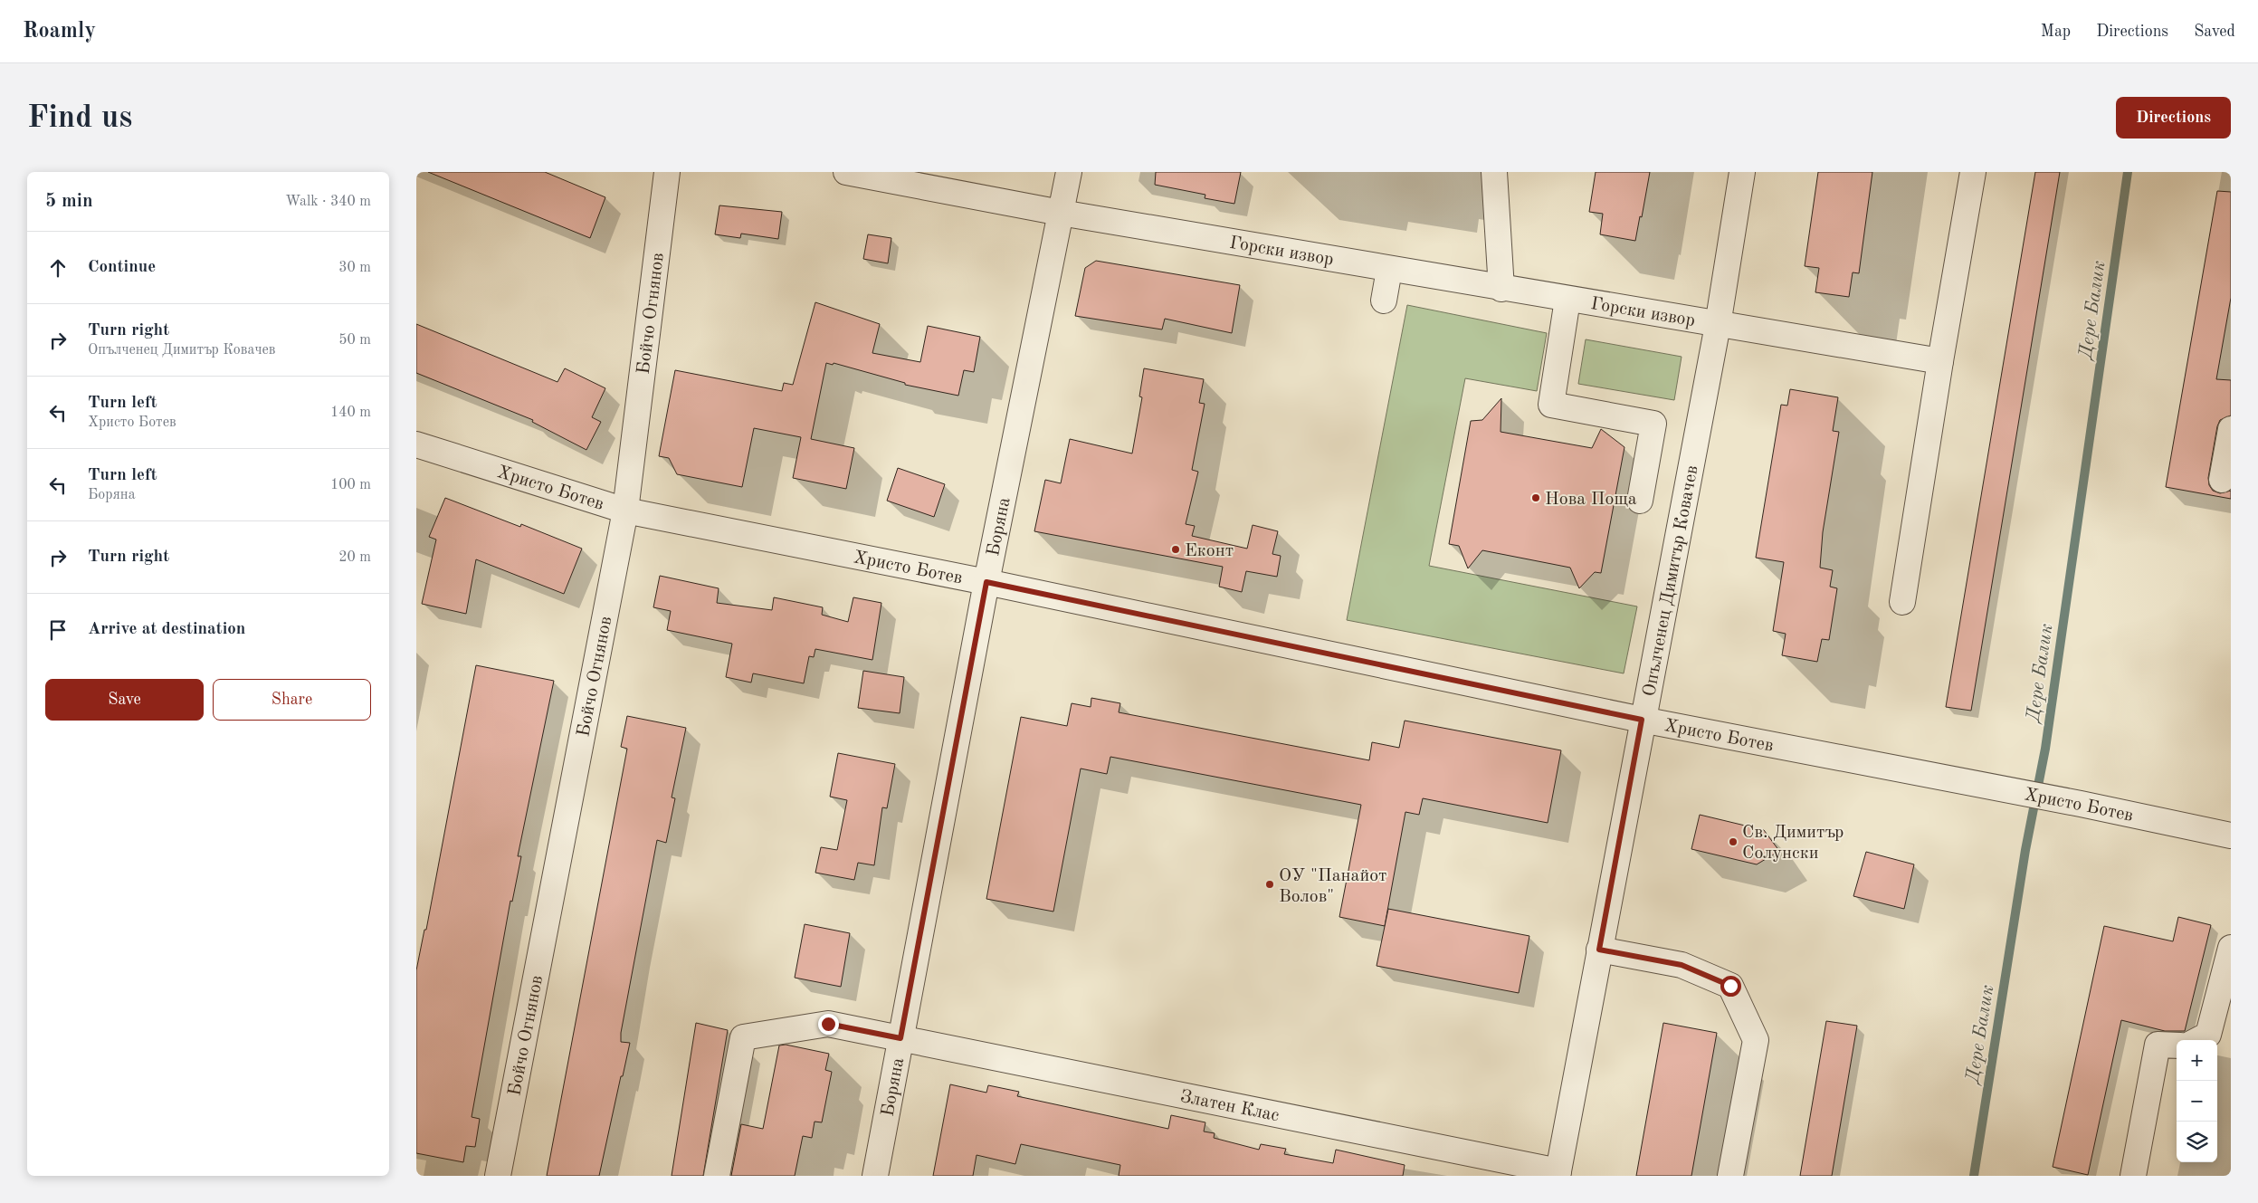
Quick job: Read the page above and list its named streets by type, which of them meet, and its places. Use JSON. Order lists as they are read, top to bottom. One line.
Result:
{"streets":{"street":["Горски извор","Бойчо Огнянов","Христо Ботев","Боряна","Опълченец Димитър Ковачев","Златен Клас"]},"crossings":[["Горски извор","Боряна"],["Горски извор","Опълченец Димитър Ковачев"],["Бойчо Огнянов","Христо Ботев"],["Христо Ботев","Боряна"],["Христо Ботев","Опълченец Димитър Ковачев"],["Боряна","Златен Клас"],["Опълченец Димитър Ковачев","Златен Клас"]],"water":["Дере Балик"],"places":["Нова Поща","Еконт","Св. Димитър Солунски","ОУ \"Панайот Волов\""],"page":{"header":"Roamly","nav":["Map","Directions","Saved"],"buttons":["Directions",["Save","Share"]],"title":"Find us","heading":["5 min","Walk · 340 m"],"list":[["Continue","30 m"],["Turn right","Опълченец Димитър Ковачев","50 m"],["Turn left","Христо Ботев","140 m"],["Turn left","Боряна","100 m"],["Turn right","20 m"],"Arrive at destination"],"map_buttons":["+","−"]}}
